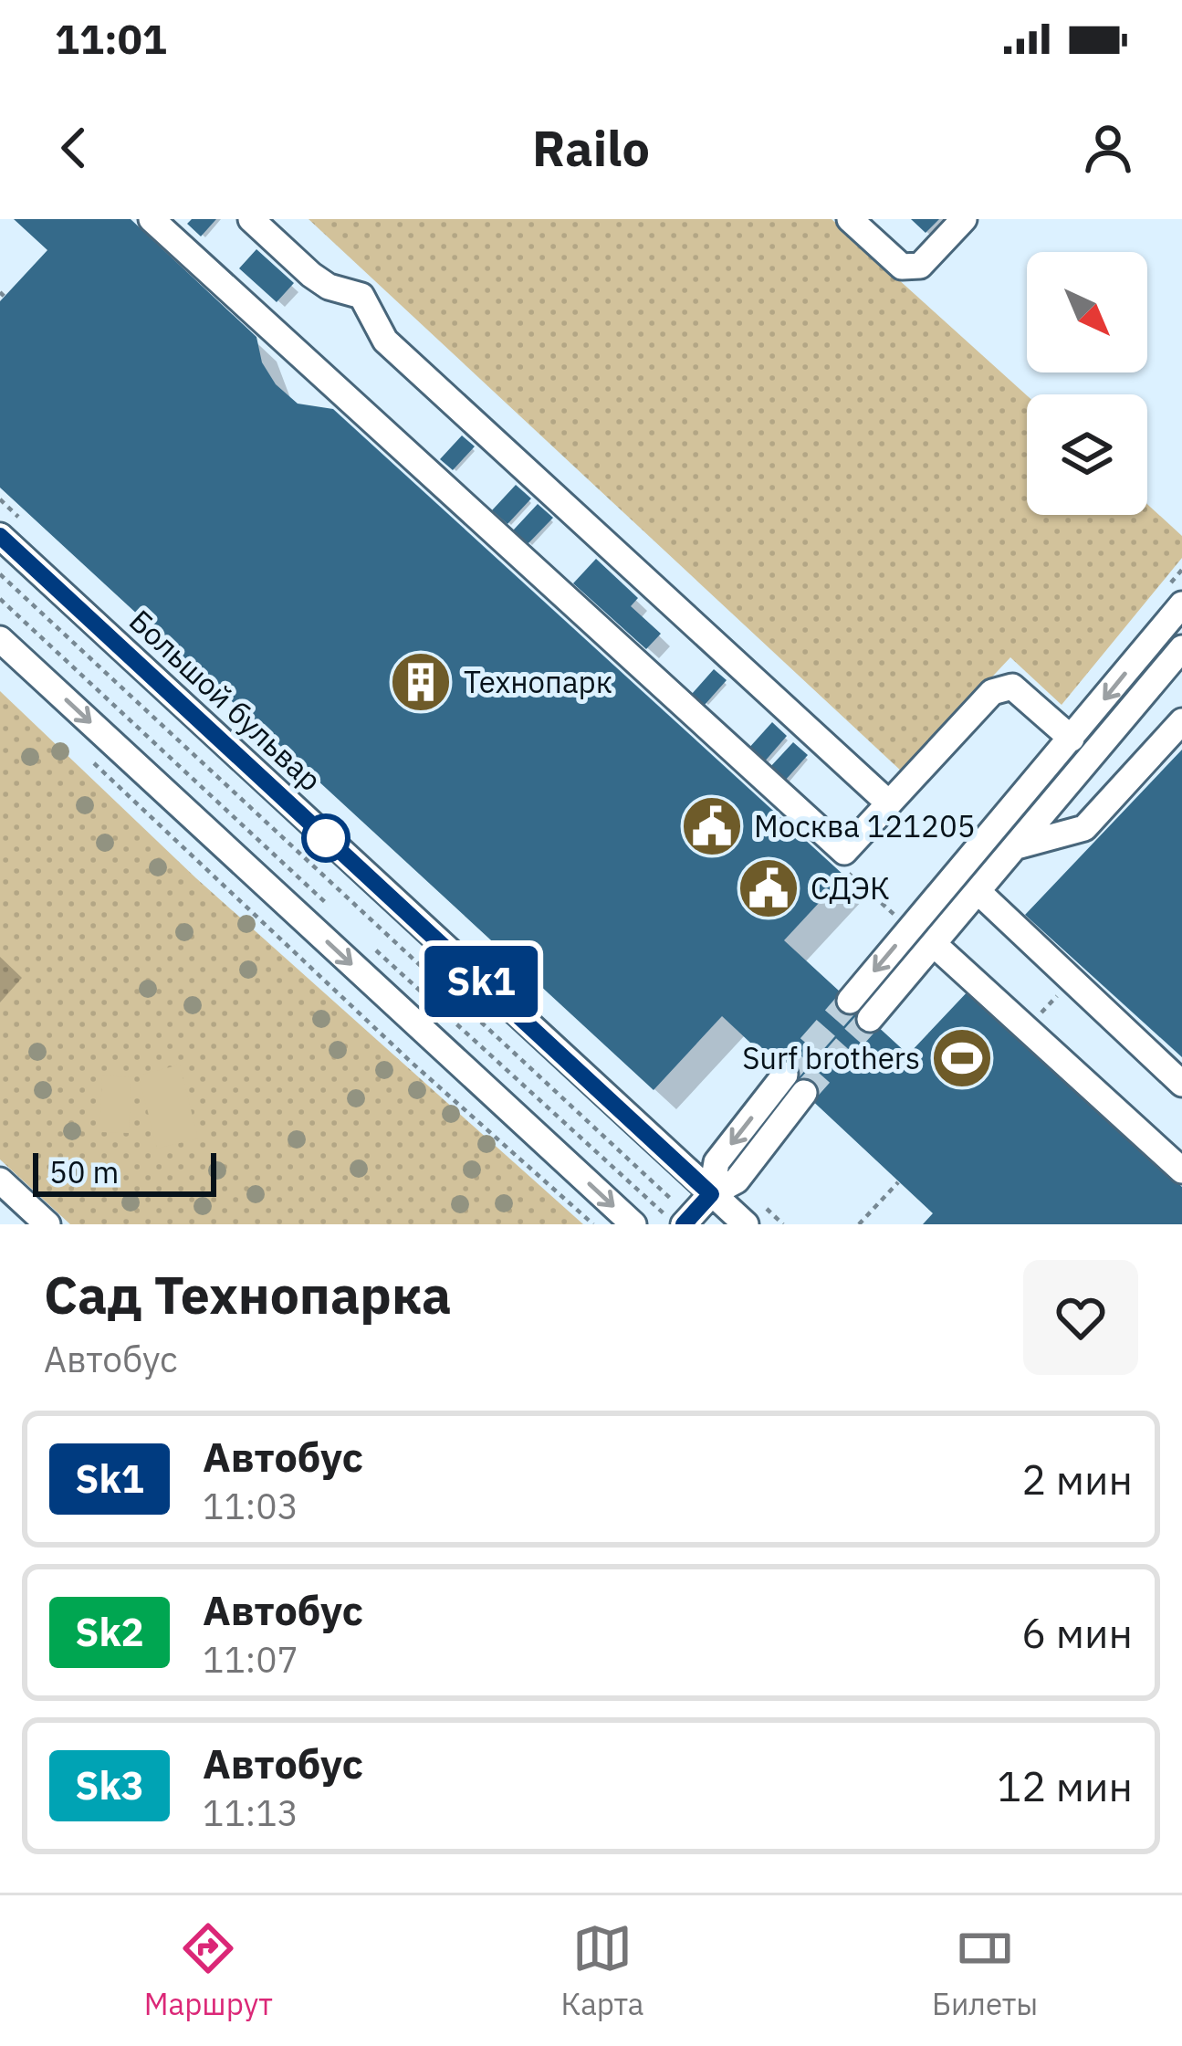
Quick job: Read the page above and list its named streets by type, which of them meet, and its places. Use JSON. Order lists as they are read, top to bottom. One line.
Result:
{"streets":{"street":["Большой бульвар"]},"places":{"building":["Технопарк"],"public building":["Москва 121205","СДЭК"],"sports":["Surf brothers"]},"lines":["bus line Sk1"],"scale_bar":"50 m","north":"bottom right","page":{"status":"11:01","header":"Railo","on_map":"Sk1","scale":"50 m","heading":["Сад Технопарка","Автобус"],"list":[{"mark":"Sk1","name":"Автобус","note":"11:03","value":"2 мин"},{"mark":"Sk2","name":"Автобус","note":"11:07","value":"6 мин"},{"mark":"Sk3","name":"Автобус","note":"11:13","value":"12 мин"}],"tabs":["Маршрут","Карта","Билеты"]}}
